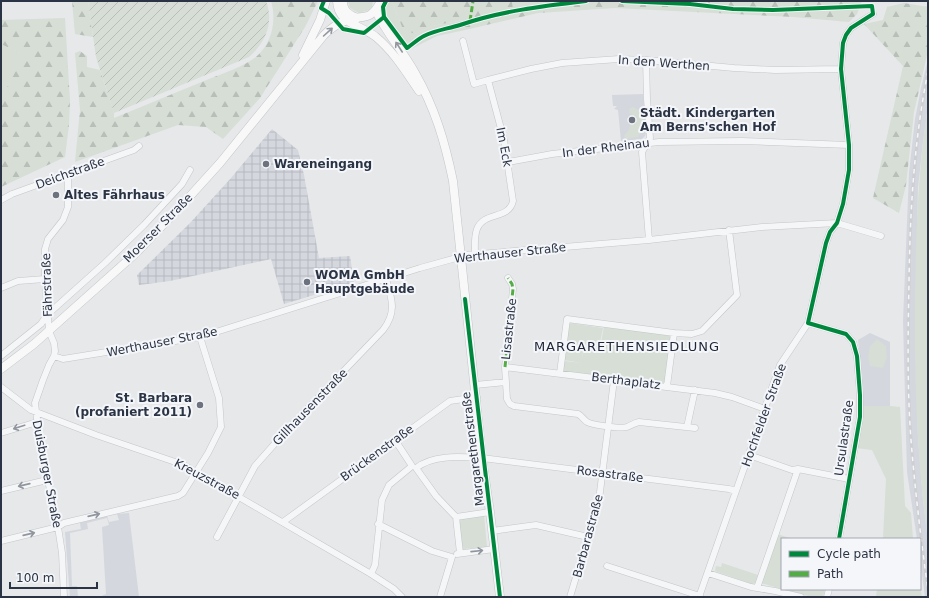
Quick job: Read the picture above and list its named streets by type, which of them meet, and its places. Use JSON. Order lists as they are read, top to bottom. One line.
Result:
{"streets":{"main road":["Moerser Straße","Margarethenstraße"],"street":["In den Werthen","Im Eck","In der Rheinau","Deichstraße","Werthauser Straße","Fährstraße","Lisastraße","Berthaplatz","Gillhausenstraße","Hochfelder Straße","Ursulastraße","Brückenstraße","Duisburger Straße","Rosastraße","Kreuzstraße","Barbarastraße"]},"crossings":[["In den Werthen","Im Eck"],["In den Werthen","Hochfelder Straße"],["Im Eck","In der Rheinau"],["Im Eck","Werthauser Straße"],["In der Rheinau","Hochfelder Straße"],["Deichstraße","Fährstraße"],["Moerser Straße","Fährstraße"],["Moerser Straße","Margarethenstraße"],["Werthauser Straße","Gillhausenstraße"],["Werthauser Straße","Hochfelder Straße"],["Werthauser Straße","Margarethenstraße"],["Werthauser Straße","Duisburger Straße"],["Lisastraße","Berthaplatz"],["Lisastraße","Barbarastraße"],["Berthaplatz","Barbarastraße"],["Gillhausenstraße","Kreuzstraße"],["Hochfelder Straße","Ursulastraße"],["Hochfelder Straße","Rosastraße"],["Margarethenstraße","Brückenstraße"],["Margarethenstraße","Rosastraße"],["Brückenstraße","Kreuzstraße"],["Duisburger Straße","Kreuzstraße"],["Rosastraße","Kreuzstraße"],["Rosastraße","Barbarastraße"]],"districts":["MARGARETHENSIEDLUNG"],"places":["Städt. Kindergarten Am Berns'schen Hof","Wareneingang","Altes Fährhaus","WOMA GmbH Hauptgebäude","St. Barbara (profaniert 2011)"],"legend":["Cycle path","Path"],"scale_bar":"100 m"}
